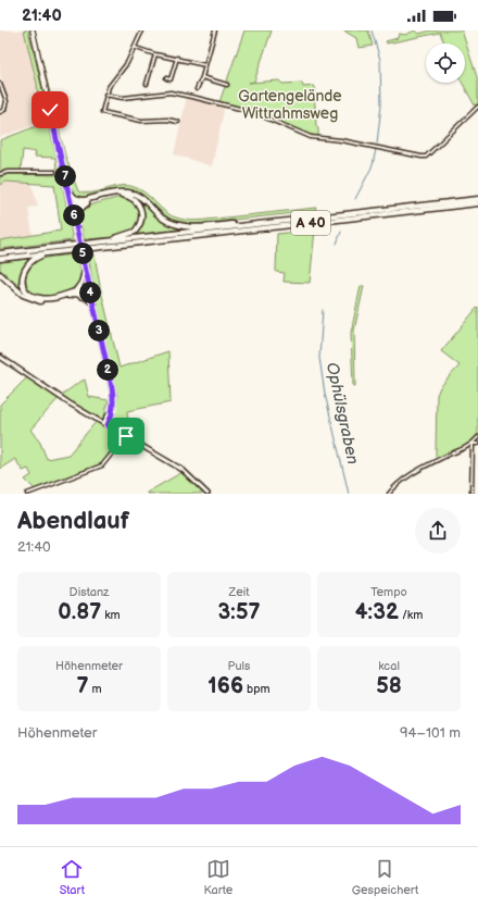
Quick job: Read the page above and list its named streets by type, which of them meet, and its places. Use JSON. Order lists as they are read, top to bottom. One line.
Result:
{"streets":{"highway":["A 40"]},"water":["Ophülsgraben"],"parks":["Gartengelände Wittrahmsweg"],"page":{"status":"21:40","pins":["7","6","5","4","3","2"],"heading":["Abendlauf","21:40"],"stats":[["Distanz","0.87 km"],["Zeit","3:57"],["Tempo","4:32 /km"],["Höhenmeter","7 m"],["Puls","166 bpm"],["kcal","58"]],"chart":["Höhenmeter","94–101 m"],"tabs":["Start","Karte","Gespeichert"]}}
